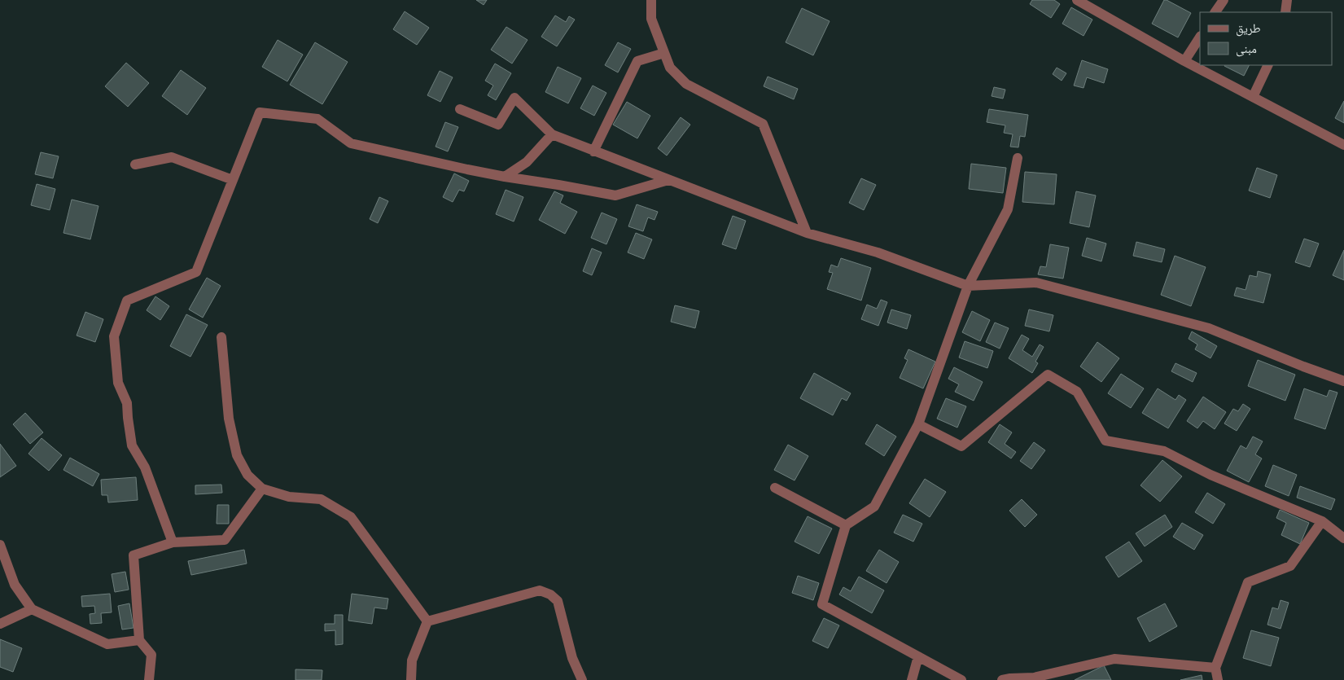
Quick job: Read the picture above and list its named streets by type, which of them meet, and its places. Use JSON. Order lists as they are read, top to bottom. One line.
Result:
{"legend":["طريق","مبنى"]}
